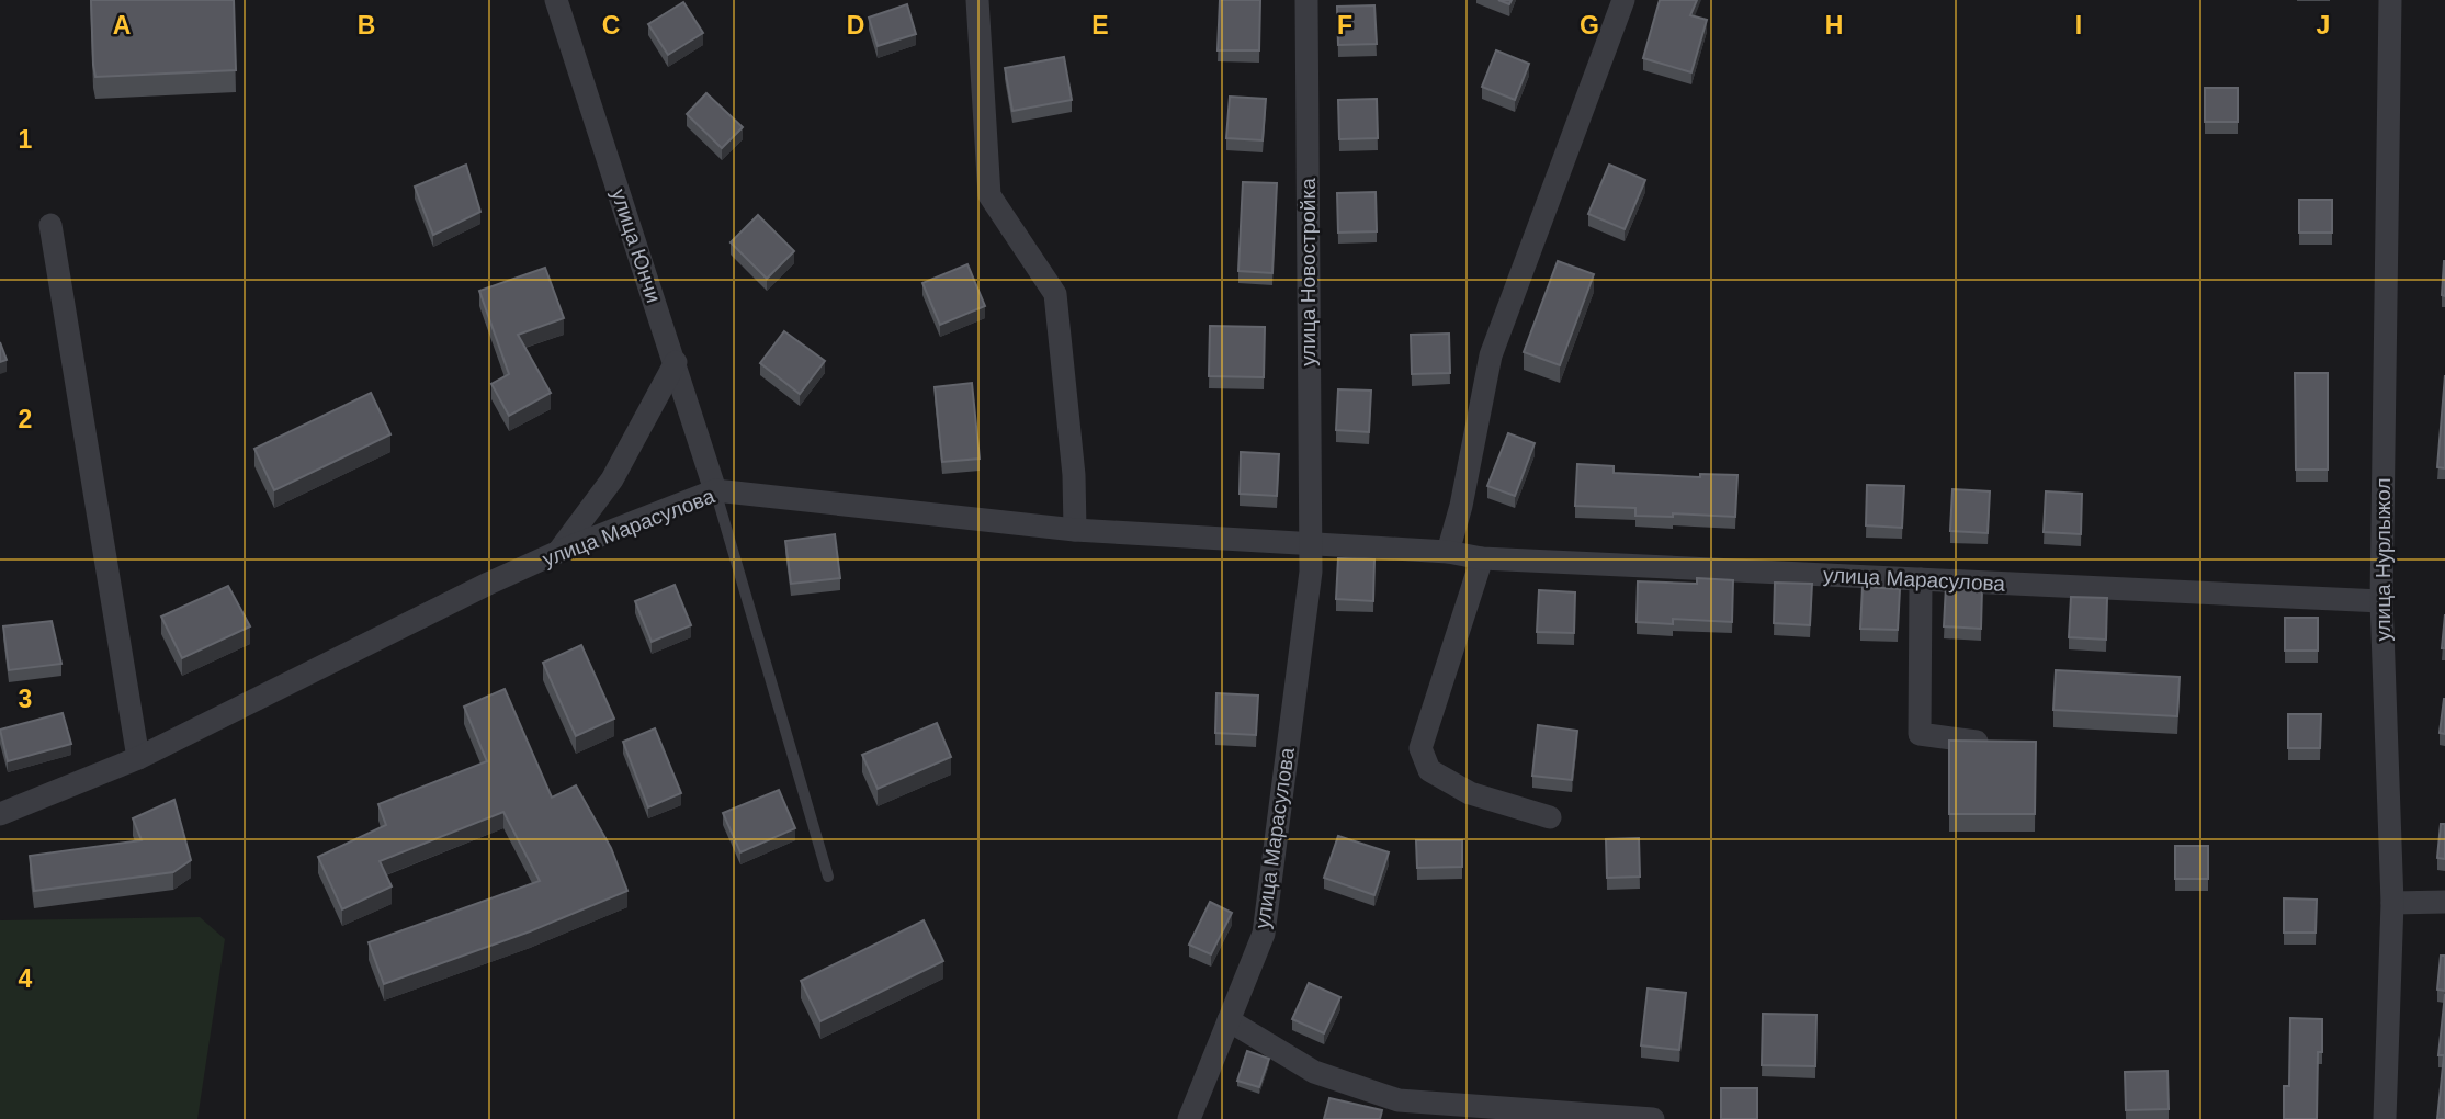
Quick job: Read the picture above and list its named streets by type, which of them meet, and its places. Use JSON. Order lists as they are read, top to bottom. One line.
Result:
{"streets":{"street":["улица Юнчи","улица Новостройка","улица Марасулова","улица Нурлыжол"]},"crossings":[["улица Юнчи","улица Марасулова"],["улица Новостройка","улица Марасулова"],["улица Марасулова","улица Нурлыжол"]],"grid":{"columns":["A","B","C","D","E","F","G","H","I","J"],"rows":["1","2","3","4"]}}
